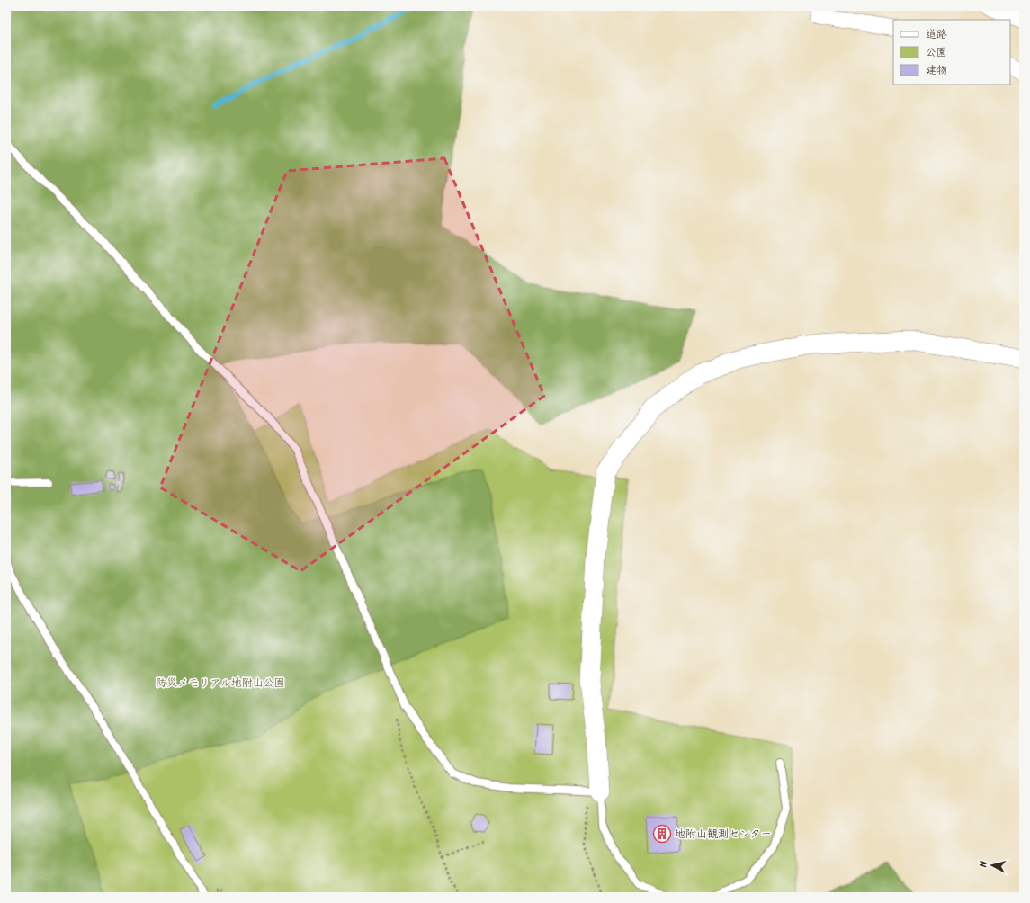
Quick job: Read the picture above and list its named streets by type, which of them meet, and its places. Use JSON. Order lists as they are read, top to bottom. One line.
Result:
{"parks":["防災メモリアル地附山公園"],"places":{"building":["地附山観測センター"]},"legend":["道路","公園","建物"],"north":"left"}
